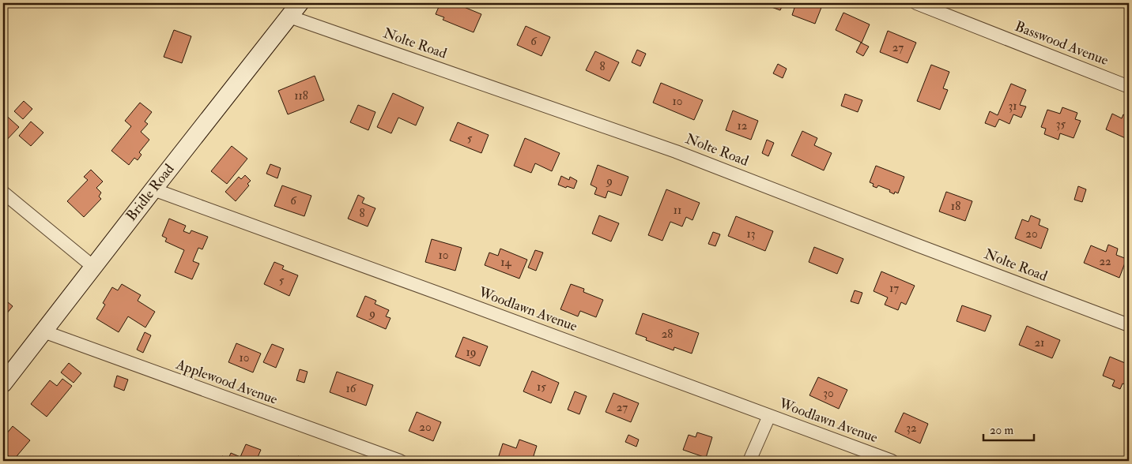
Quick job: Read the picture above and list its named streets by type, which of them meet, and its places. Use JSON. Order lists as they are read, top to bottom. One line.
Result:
{"streets":{"street":["Nolte Road","Basswood Avenue","Bridle Road","Woodlawn Avenue","Applewood Avenue"]},"crossings":[["Nolte Road","Bridle Road"],["Bridle Road","Woodlawn Avenue"],["Bridle Road","Applewood Avenue"]],"house_numbers":["6","27","8","118","10","31","35","12","5","9","6","18","11","8","13","20","10","22","14","5","17","9","28","21","19","10","15","16","30","27","20","32"],"scale_bar":"20 m"}
